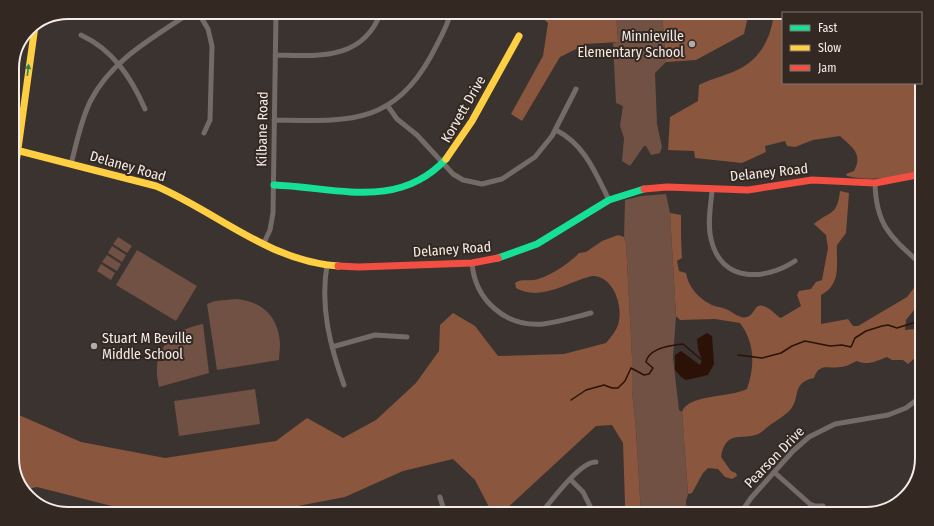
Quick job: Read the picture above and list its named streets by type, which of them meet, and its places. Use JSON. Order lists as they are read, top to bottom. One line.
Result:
{"streets":{"street":["Korvett Drive","Kilbane Road","Delaney Road","Pearson Drive"]},"crossings":[["Korvett Drive","Kilbane Road"],["Kilbane Road","Delaney Road"]],"places":["Minnieville Elementary School","Stuart M Beville Middle School"],"legend":["Fast","Slow","Jam"]}
